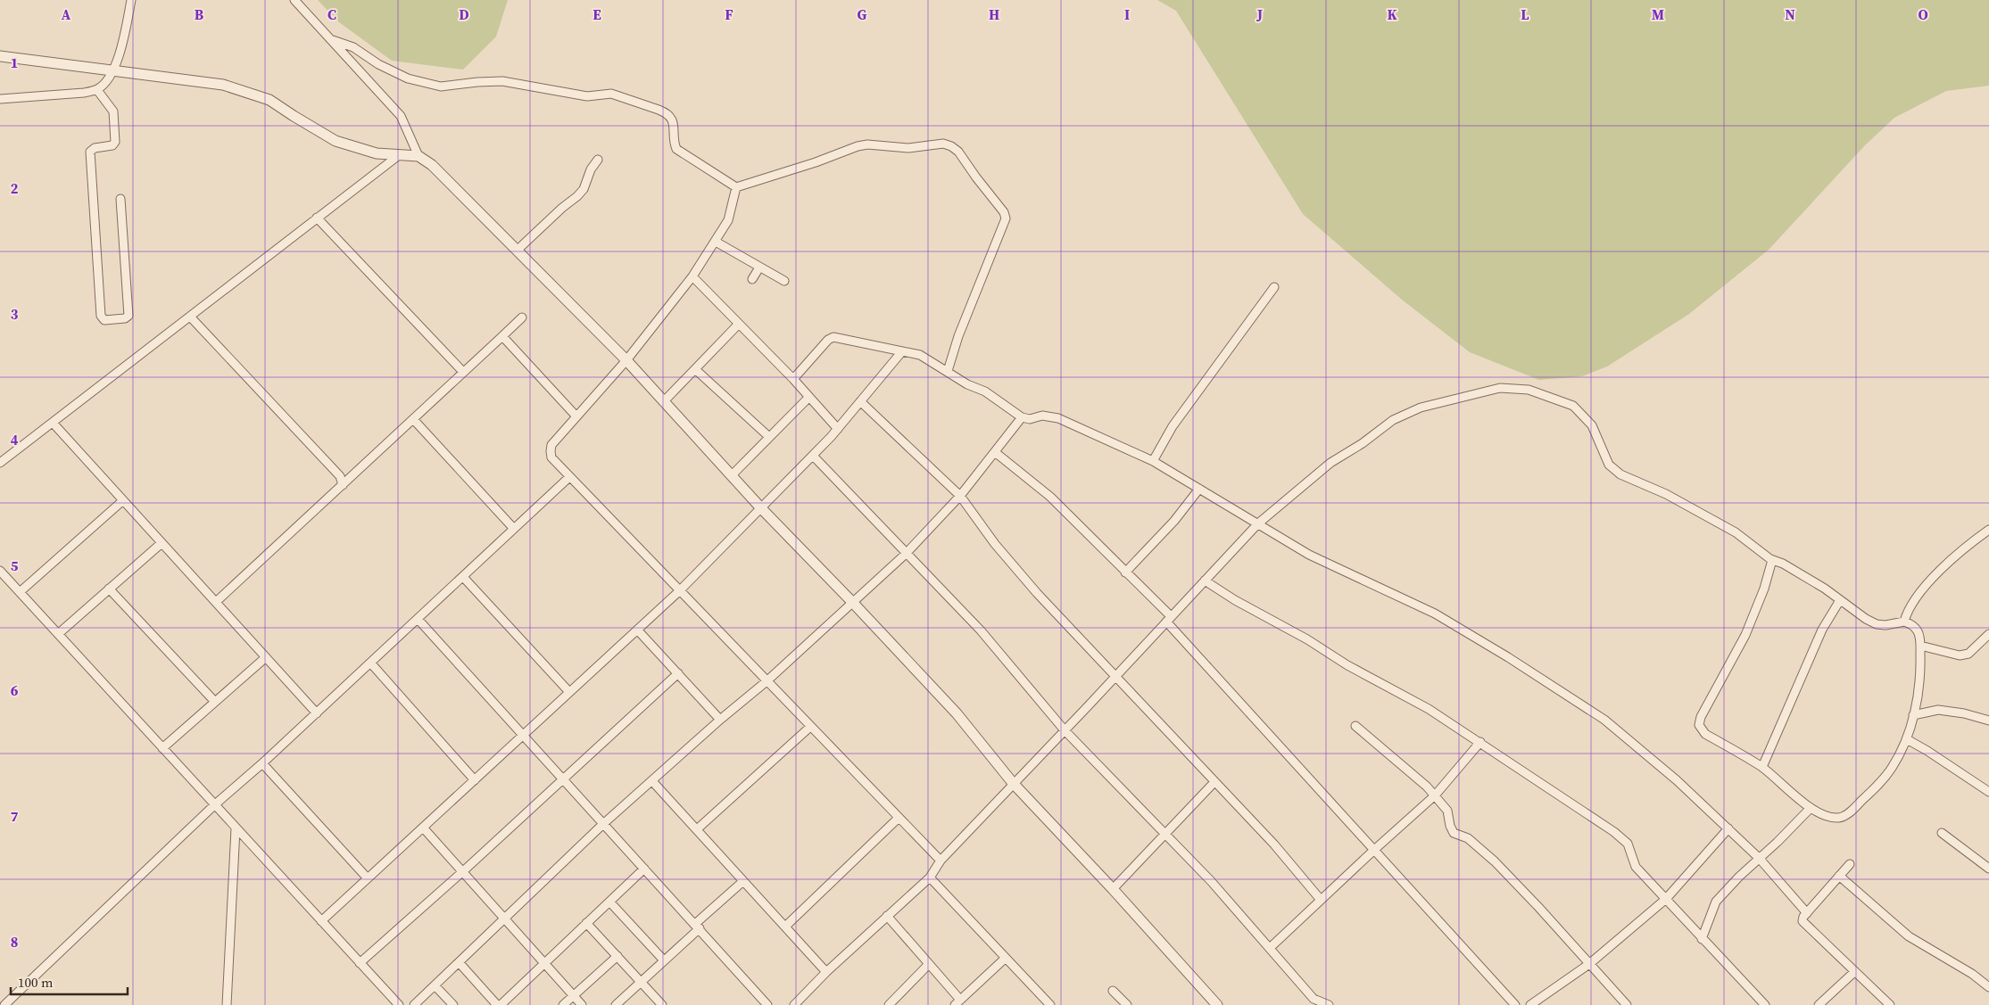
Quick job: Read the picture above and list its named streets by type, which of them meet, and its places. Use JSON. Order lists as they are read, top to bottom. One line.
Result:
{"scale_bar":"100 m","grid":{"columns":["A","B","C","D","E","F","G","H","I","J","K","L","M","N","O"],"rows":["1","2","3","4","5","6","7","8"]}}
